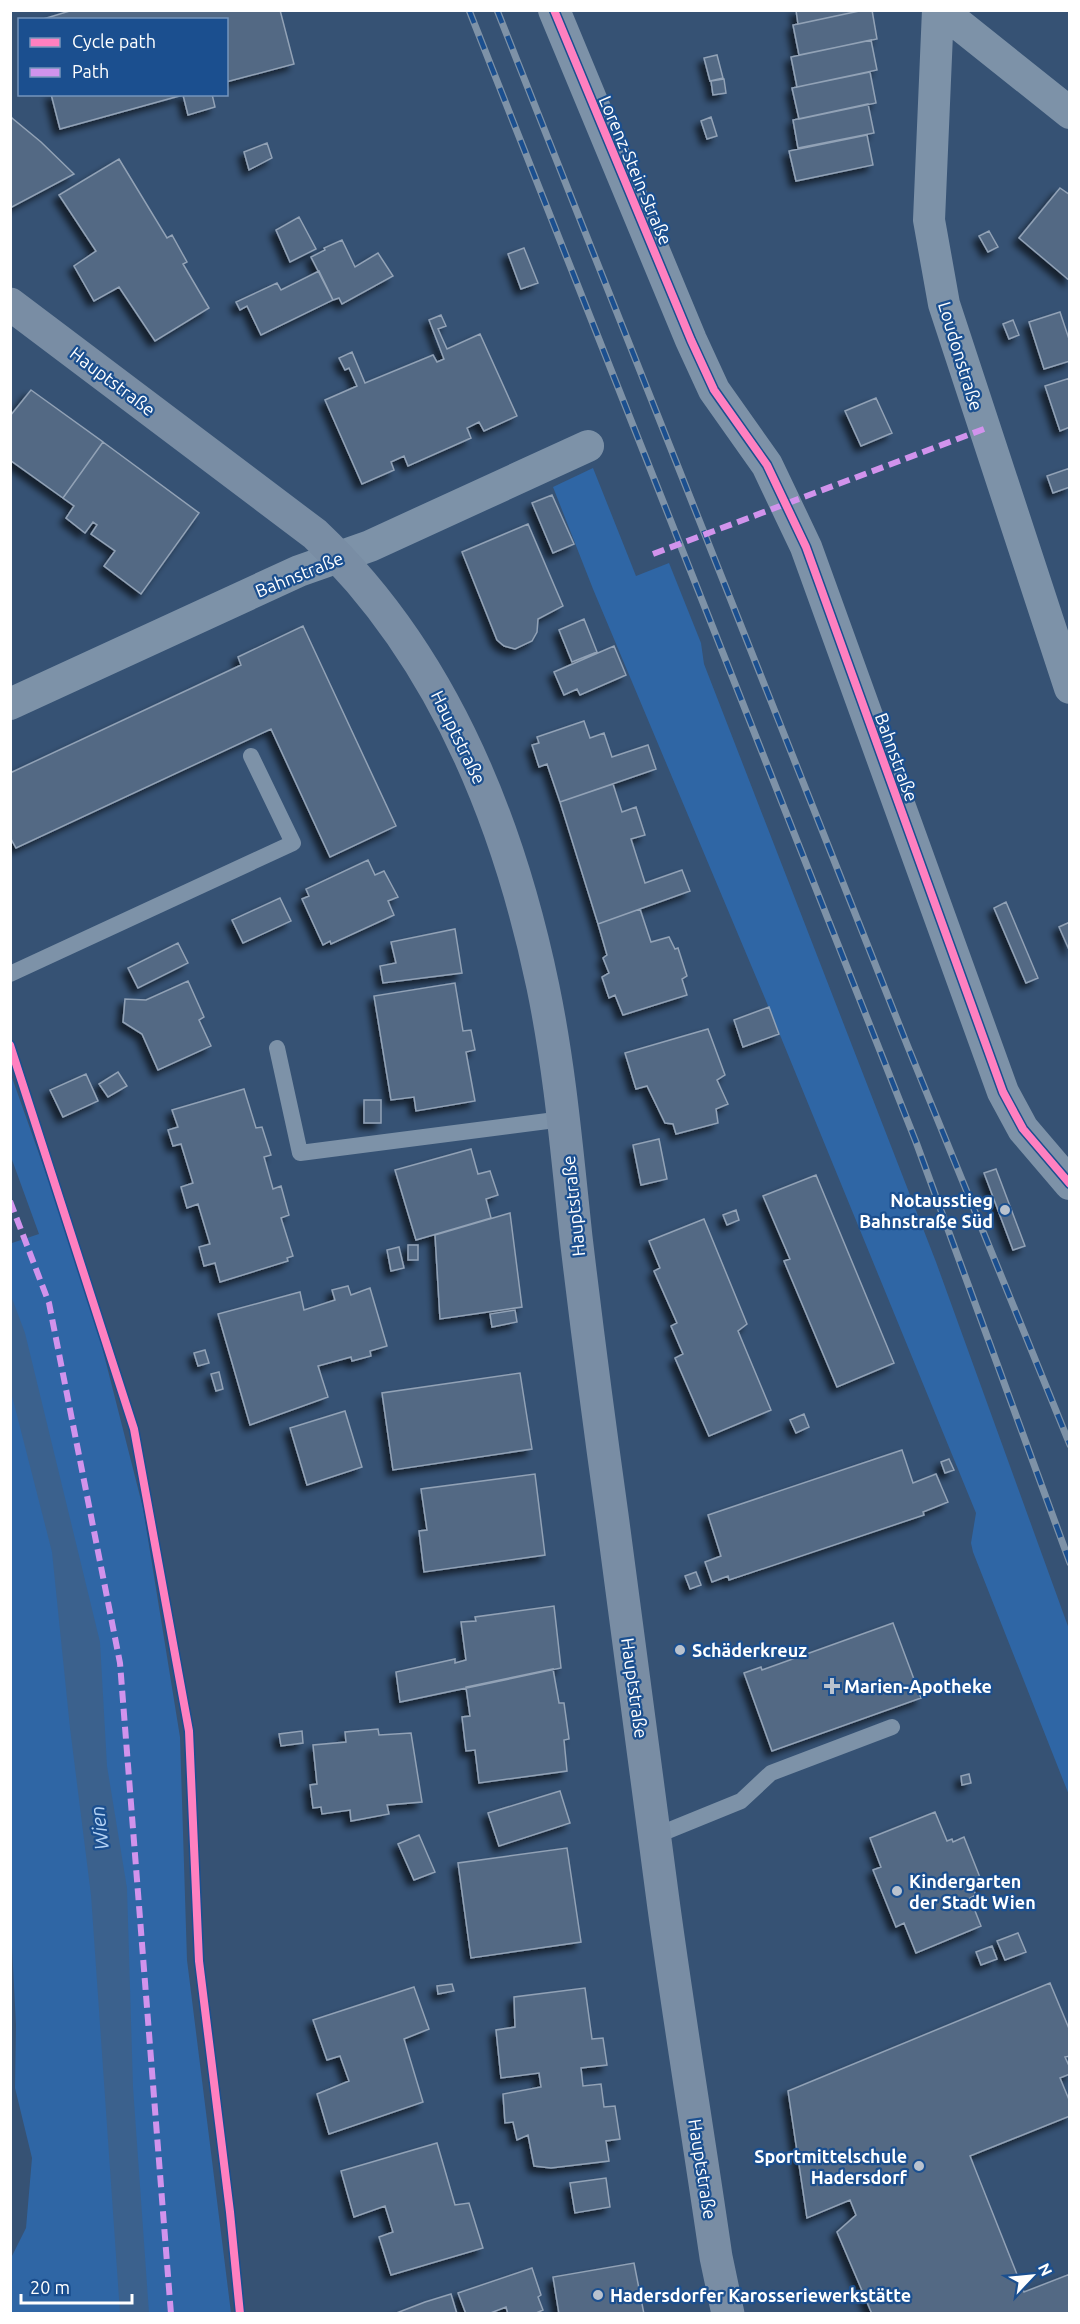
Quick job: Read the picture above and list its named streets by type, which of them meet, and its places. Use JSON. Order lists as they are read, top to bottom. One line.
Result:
{"streets":{"main road":["Hauptstraße"],"street":["Lorenz-Stein-Straße","Loudonstraße","Bahnstraße"]},"crossings":[["Lorenz-Stein-Straße","Bahnstraße"],["Hauptstraße","Bahnstraße"]],"water":["Wien"],"places":{"other":["Notausstieg Bahnstraße Süd","Schäderkreuz","Kindergarten der Stadt Wien","Sportmittelschule Hadersdorf","Hadersdorfer Karosseriewerkstätte"],"health":["Marien-Apotheke"]},"legend":["Cycle path","Path"],"scale_bar":"20 m","north":"top right"}
